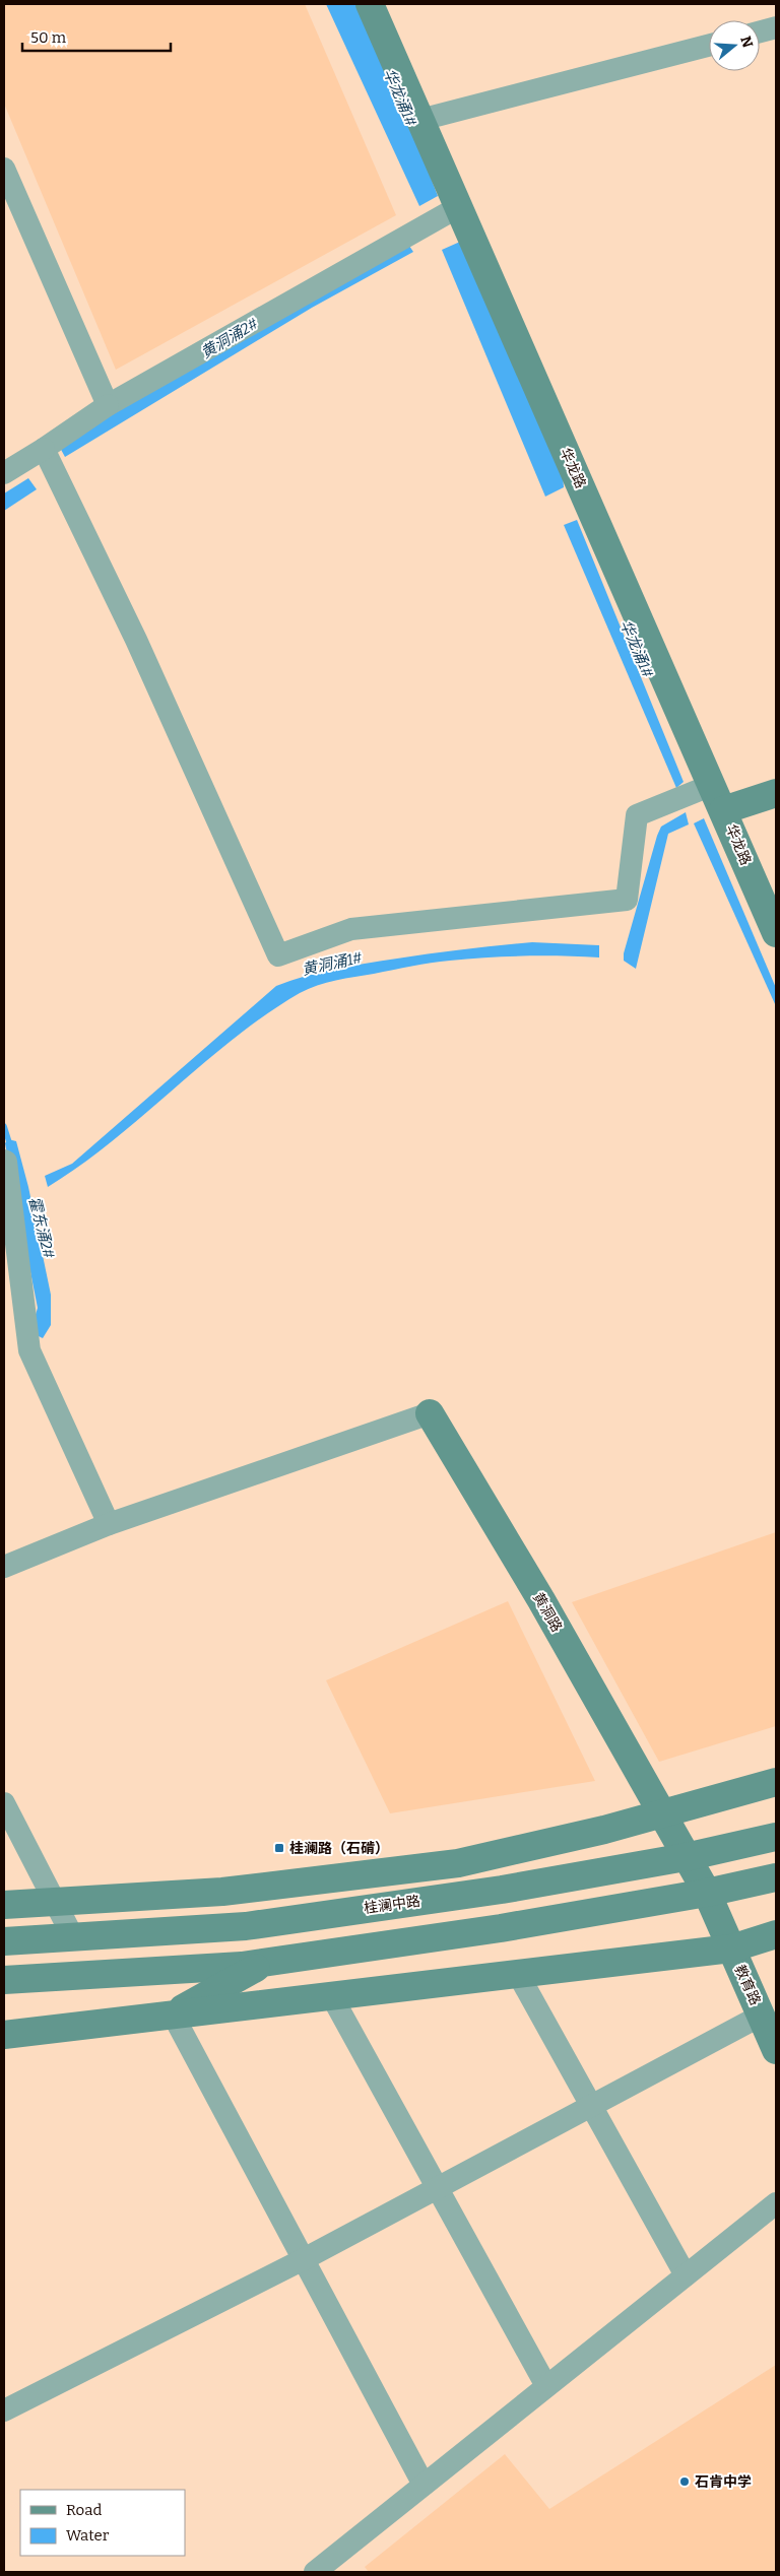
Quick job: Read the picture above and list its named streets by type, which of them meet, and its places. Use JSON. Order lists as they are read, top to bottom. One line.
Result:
{"streets":{"main road":["华龙路","黄洞路","桂澜中路","教育路"]},"crossings":[["黄洞路","桂澜中路"],["黄洞路","教育路"]],"water":["华龙涌1#","黄洞涌2#","黄洞涌1#","霍东涌2#"],"places":{"transit":["桂澜路（石𬒔）"],"other":["石肯中学"]},"legend":["Road","Water"],"scale_bar":"50 m","north":"right"}
